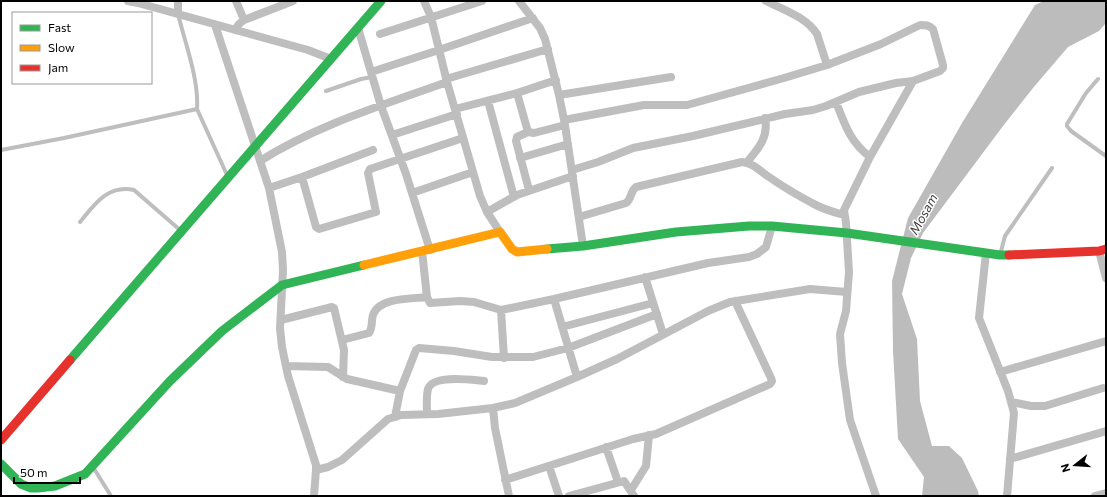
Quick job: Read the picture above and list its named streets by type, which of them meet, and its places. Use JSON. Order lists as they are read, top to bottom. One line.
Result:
{"water":["Mosam"],"legend":["Fast","Slow","Jam"],"scale_bar":"50 m","north":"left"}
